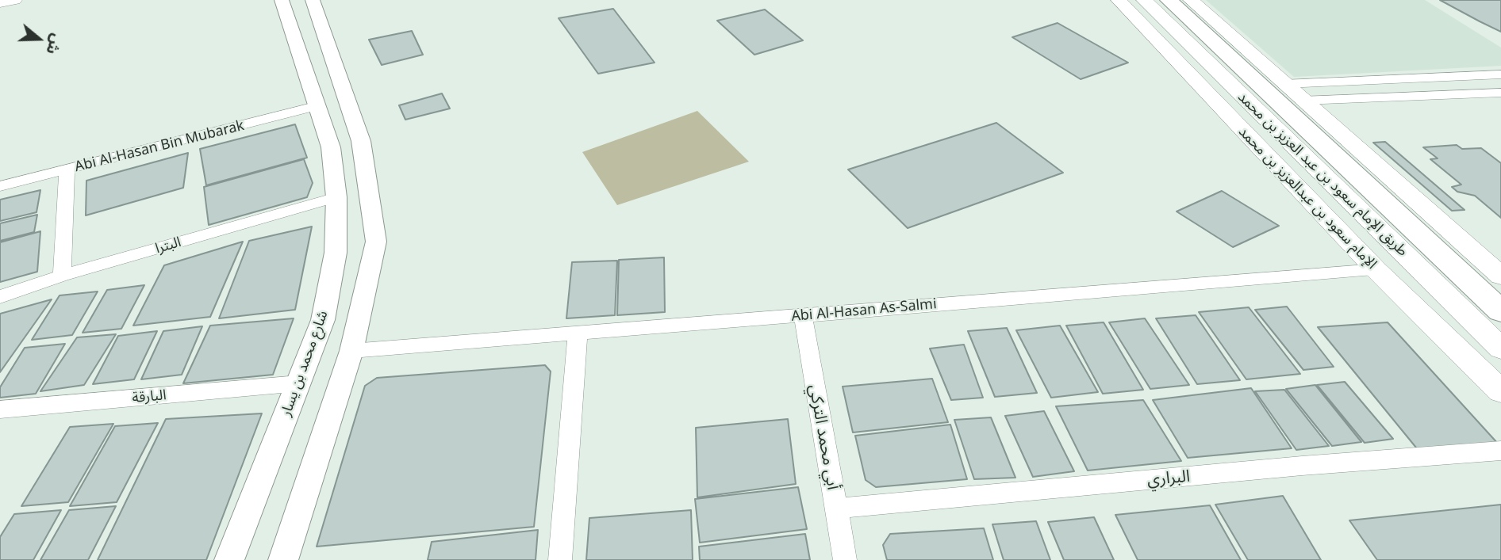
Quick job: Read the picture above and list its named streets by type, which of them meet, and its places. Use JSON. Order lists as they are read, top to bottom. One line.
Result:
{"streets":{"main road":["طريق الإمام سعود بن عبد العزيز بن محمد","الإمام سعود بن عبدالعزيز بن محمد"],"street":["Abi Al-Hasan Bin Mubarak","البترا","Abi Al-Hasan As-Salmi","شارع محمد بن يسار","البارقة","أبي محمد التركي","البراري"]},"crossings":[["Abi Al-Hasan Bin Mubarak","شارع محمد بن يسار"],["الإمام سعود بن عبدالعزيز بن محمد","Abi Al-Hasan As-Salmi"],["البترا","شارع محمد بن يسار"],["Abi Al-Hasan As-Salmi","أبي محمد التركي"],["شارع محمد بن يسار","البارقة"],["أبي محمد التركي","البراري"]],"north":"right"}
